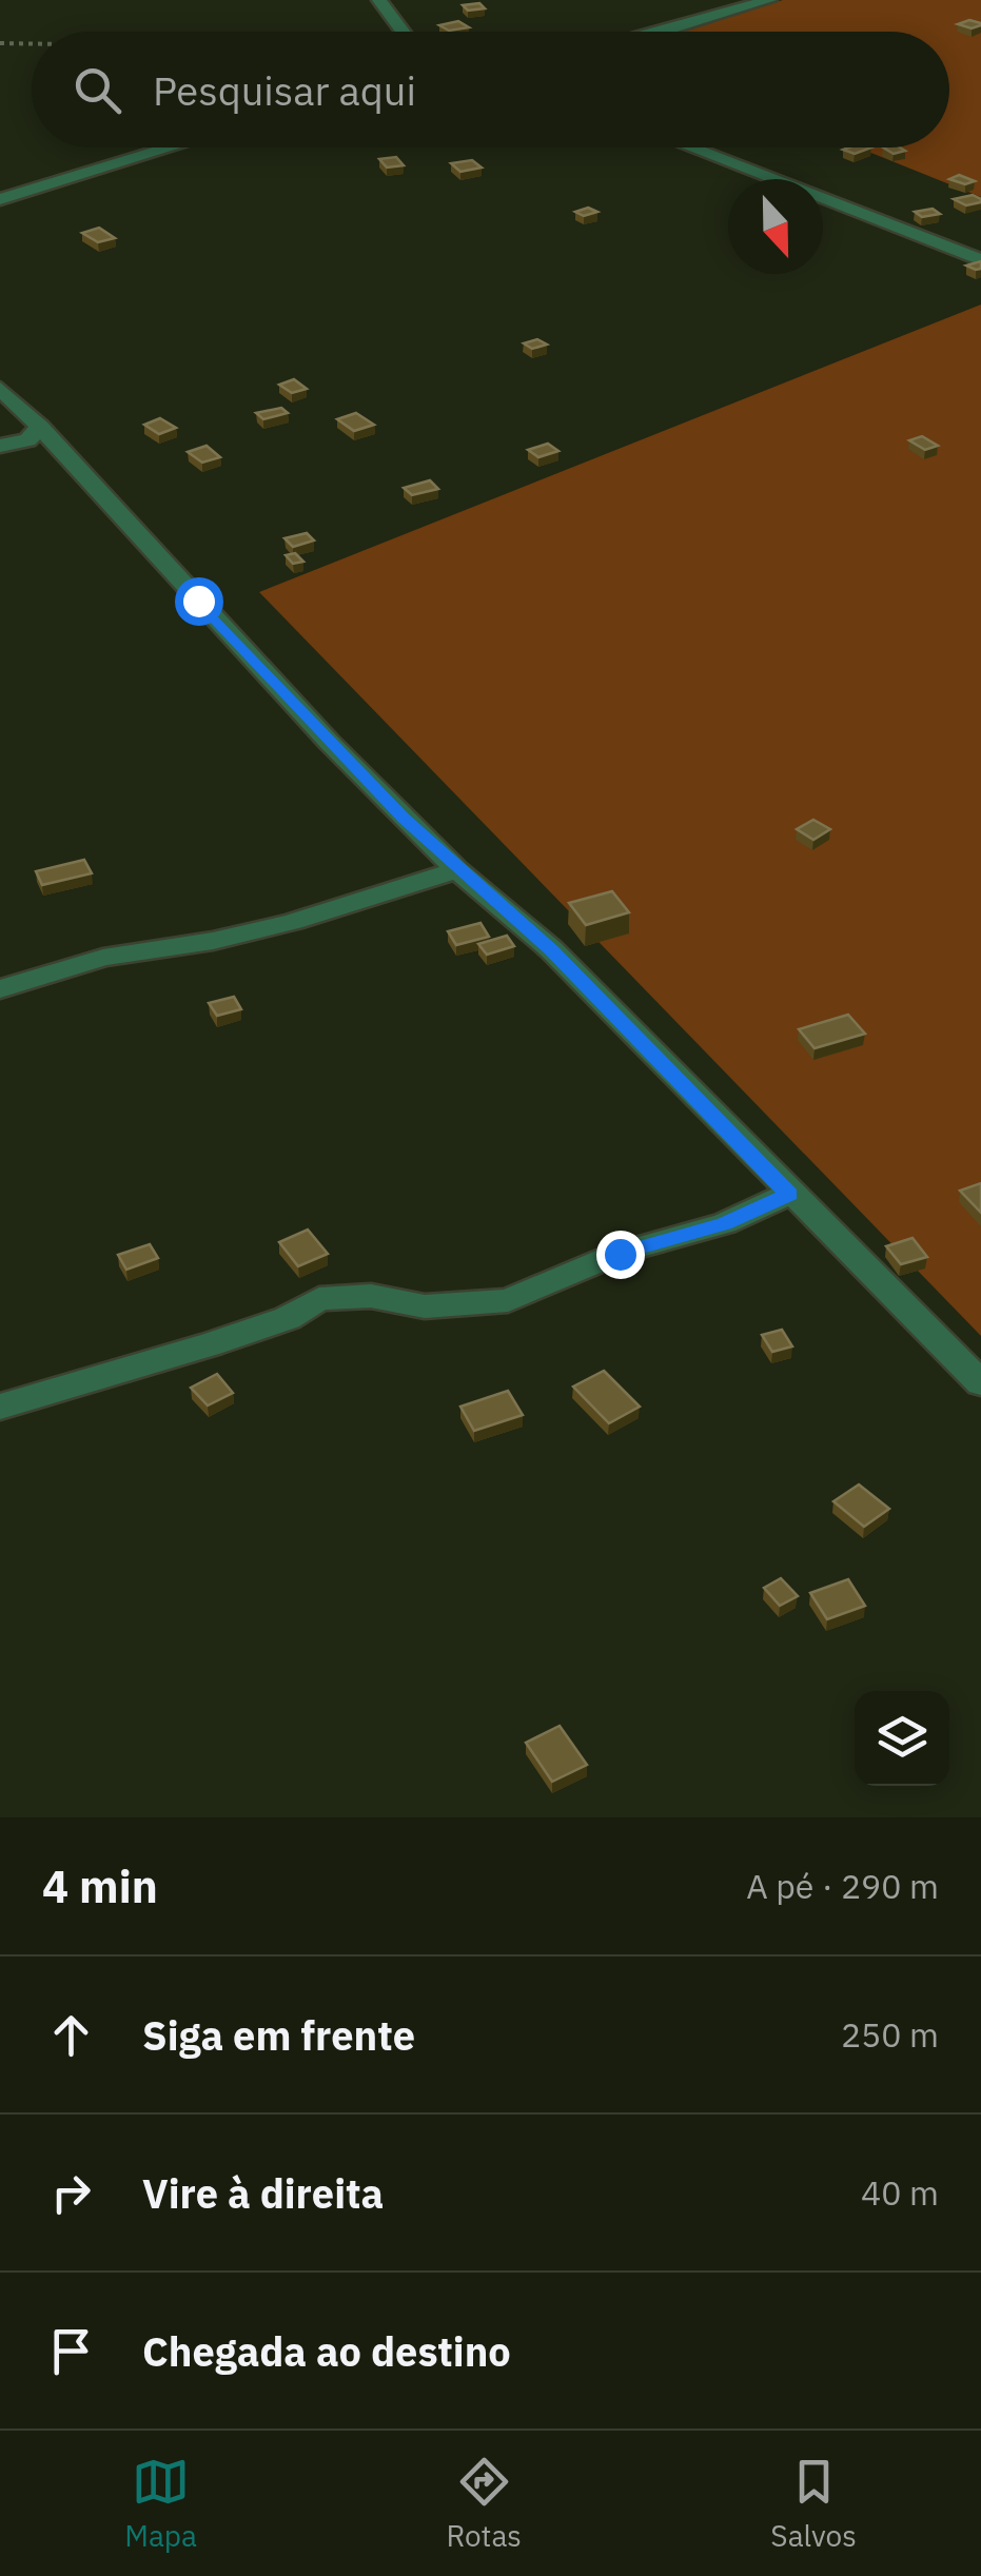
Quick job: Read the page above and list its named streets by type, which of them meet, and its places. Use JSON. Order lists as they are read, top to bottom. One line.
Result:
{"north":"bottom","page":{"search":"Pesquisar aqui","heading":["4 min","A pé · 290 m"],"list":[["Siga em frente","250 m"],["Vire à direita","40 m"],"Chegada ao destino"],"nav":["Mapa","Rotas","Salvos"]}}
